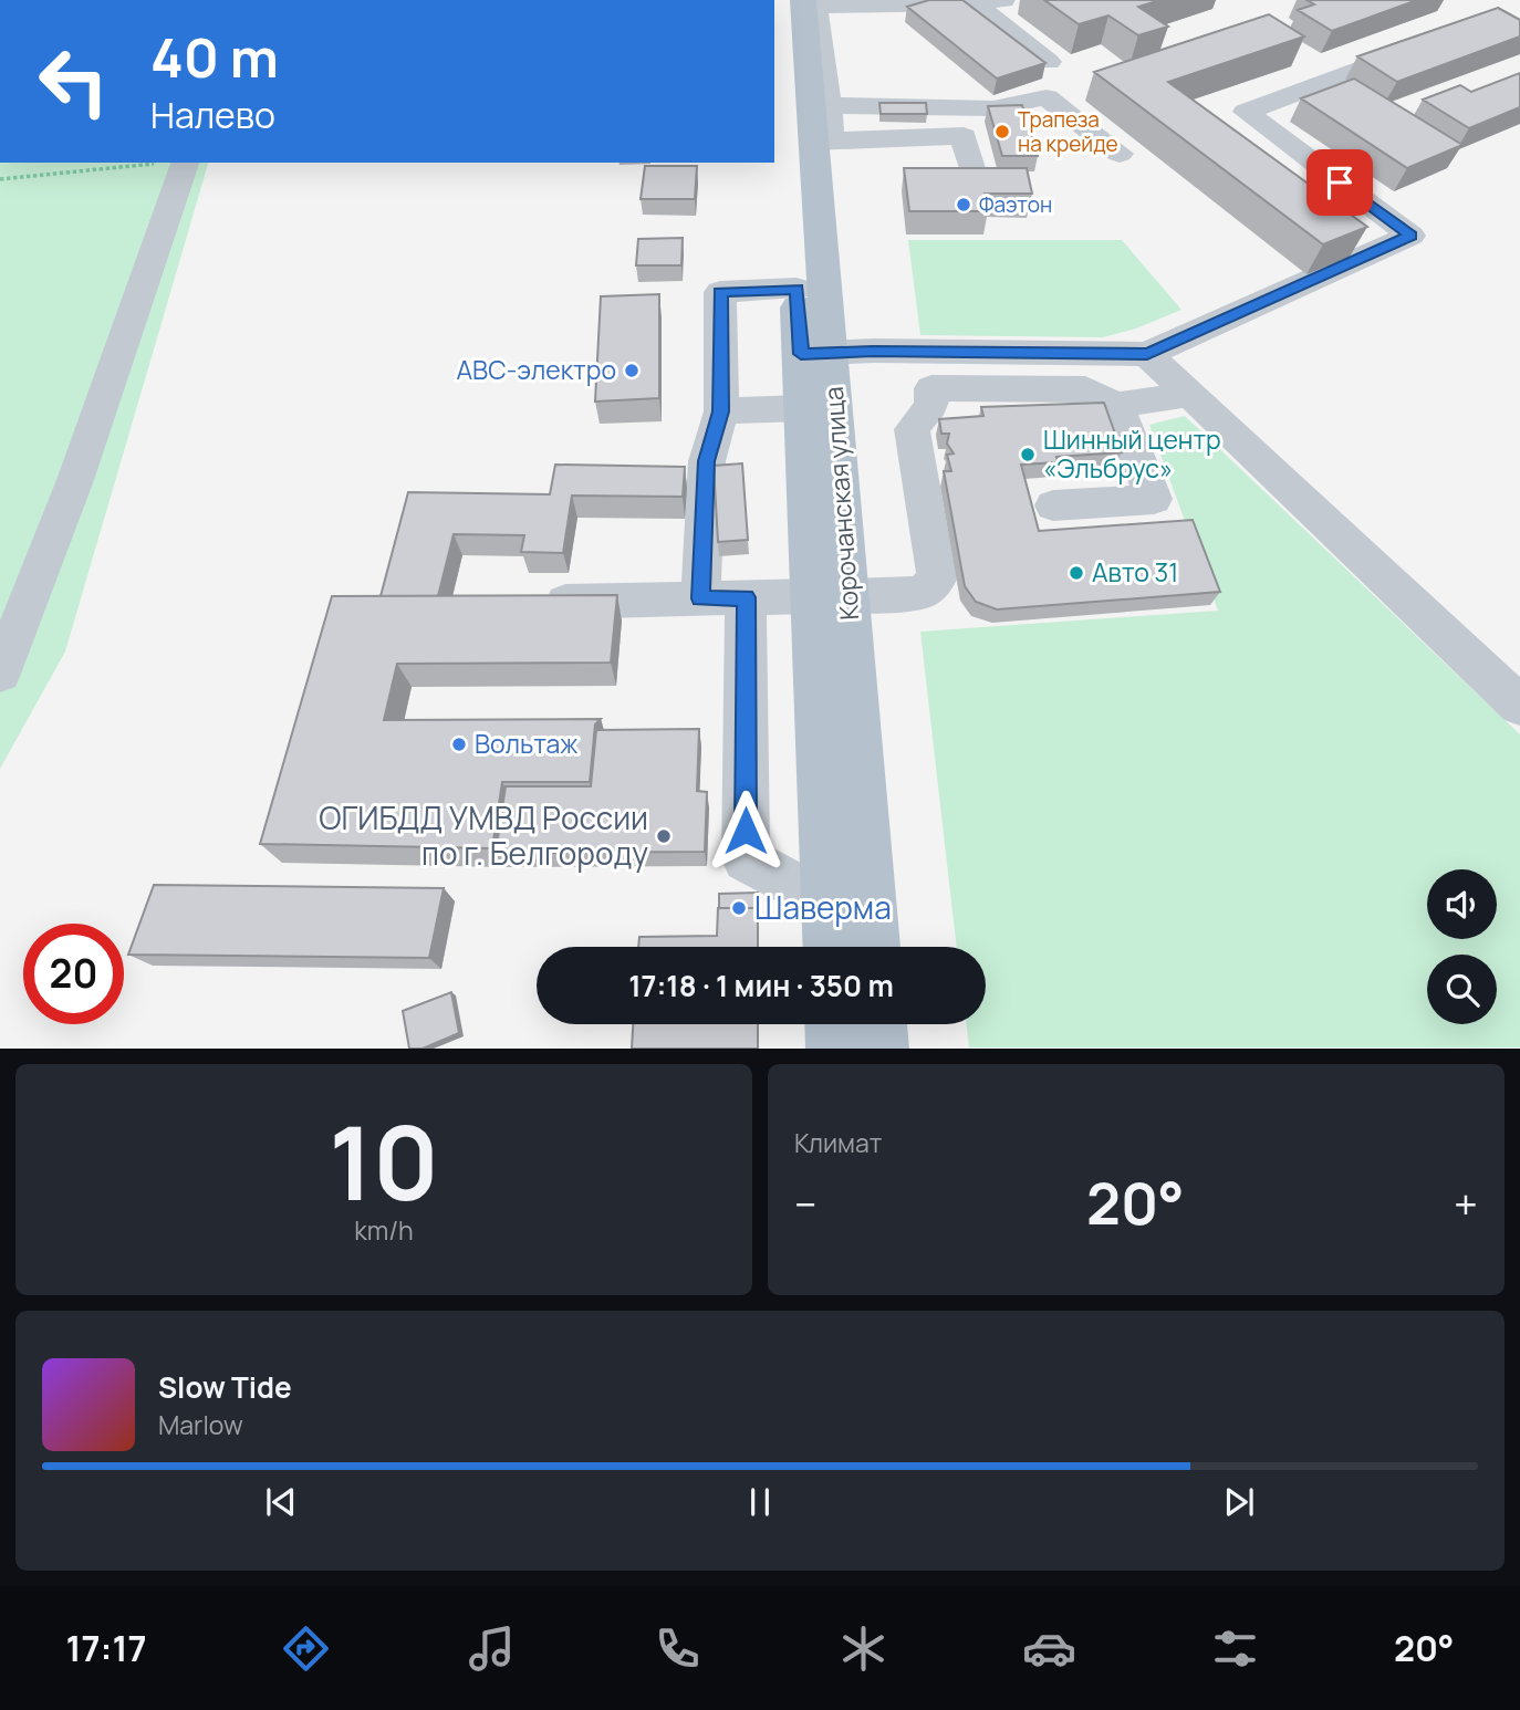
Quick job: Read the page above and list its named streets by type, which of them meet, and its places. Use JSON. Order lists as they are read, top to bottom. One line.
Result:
{"streets":{"main road":["Корочанская улица"]},"places":["Трапеза на крейде","Фаэтон","АВС-электро","Шинный центр «Эльбрус»","Авто 31","Вольтаж","ОГИБДД УМВД России по г. Белгороду","Шаверма"],"page":{"turn":["40 m","Налево"],"limit":"20","trip":"17:18 · 1 мин · 350 m","tile":[["10","km/h"],"Климат"],"heat":["−","20°","+"],"song":["Slow Tide","Marlow"],"tabs":["17:17","20°"]}}
